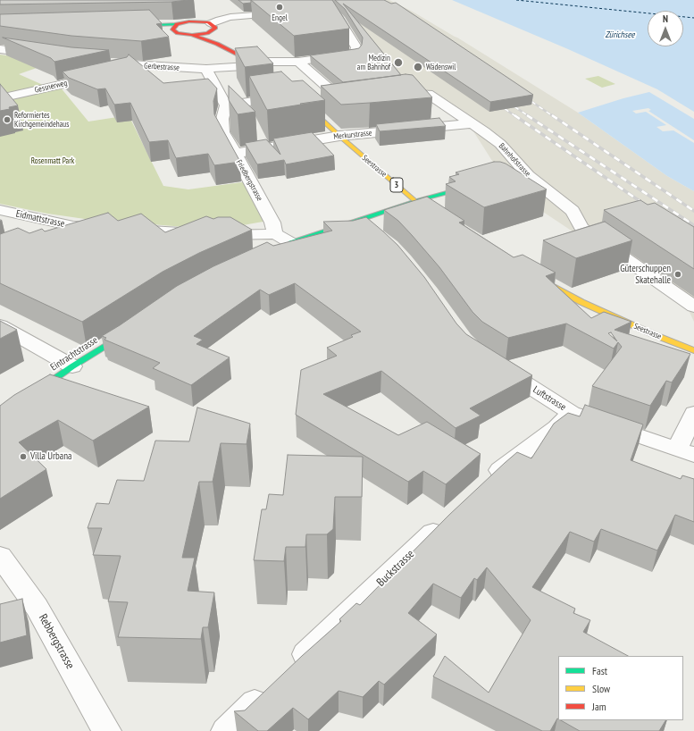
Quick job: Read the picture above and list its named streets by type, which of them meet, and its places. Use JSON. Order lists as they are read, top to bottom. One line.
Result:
{"streets":{"main road":["Seestrasse","3","Eintrachtstrasse"],"street":["Gerbestrasse","Gessnerweg","Merkurstrasse","Bahnhofstrasse","Friedbergstrasse","Eidmattstrasse","Luftstrasse","Buckstrasse","Rebbergstrasse"]},"crossings":[["Gerbestrasse","Gessnerweg"],["Merkurstrasse","Bahnhofstrasse"],["Merkurstrasse","Seestrasse"],["Merkurstrasse","Friedbergstrasse"],["Friedbergstrasse","Eidmattstrasse"]],"water":["Zürichsee"],"parks":["Rosenmatt Park"],"places":["Engel","Medizin am Bahnhof","Wädenswil","Reformiertes Kirchgemeindehaus","Güterschuppen Skatehalle","Villa Urbana"],"legend":["Fast","Slow","Jam"],"north":"top"}
